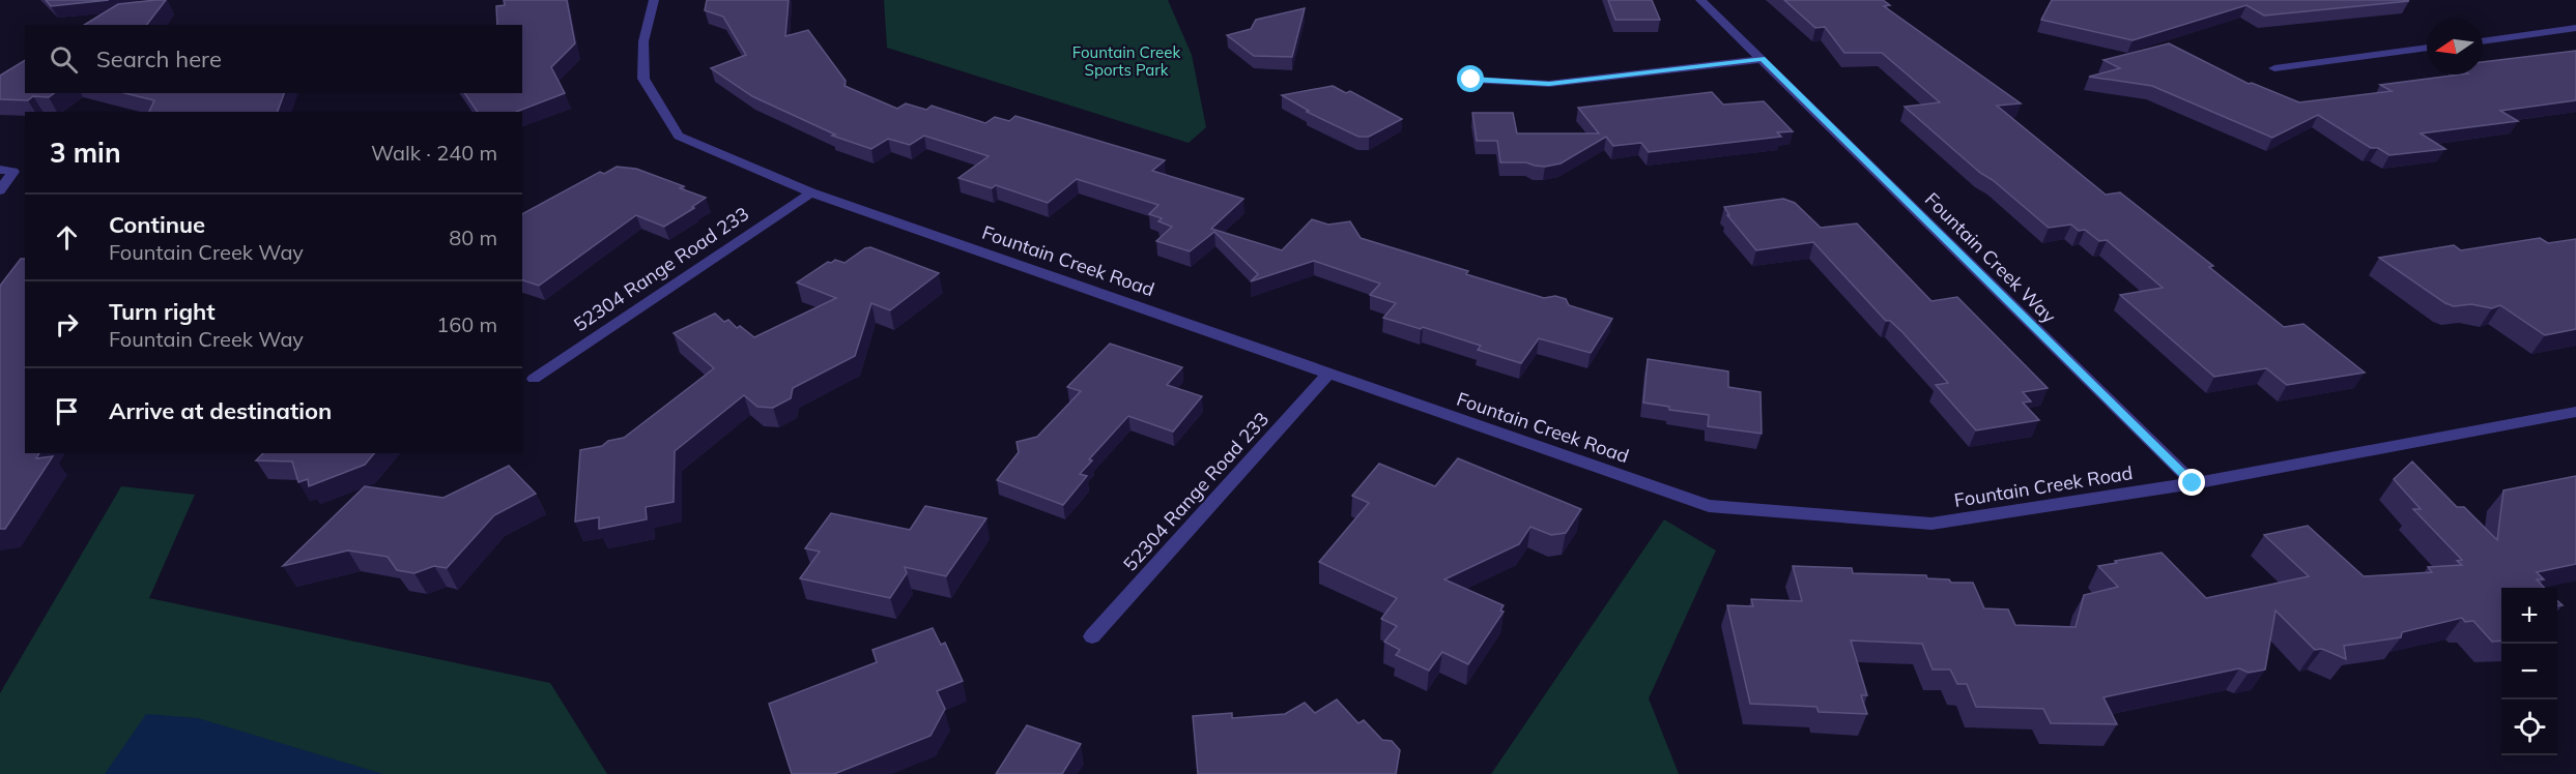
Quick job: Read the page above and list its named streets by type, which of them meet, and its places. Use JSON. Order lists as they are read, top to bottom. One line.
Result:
{"streets":{"street":["Fountain Creek Way","Fountain Creek Road","52304 Range Road 233"]},"crossings":[["Fountain Creek Way","Fountain Creek Road"],["Fountain Creek Road","52304 Range Road 233"]],"parks":["Fountain Creek Sports Park"],"north":"left","page":{"search":"Search here","heading":["3 min","Walk · 240 m"],"list":[["Continue","Fountain Creek Way","80 m"],["Turn right","Fountain Creek Way","160 m"],"Arrive at destination"],"map_buttons":["+","−"]}}
